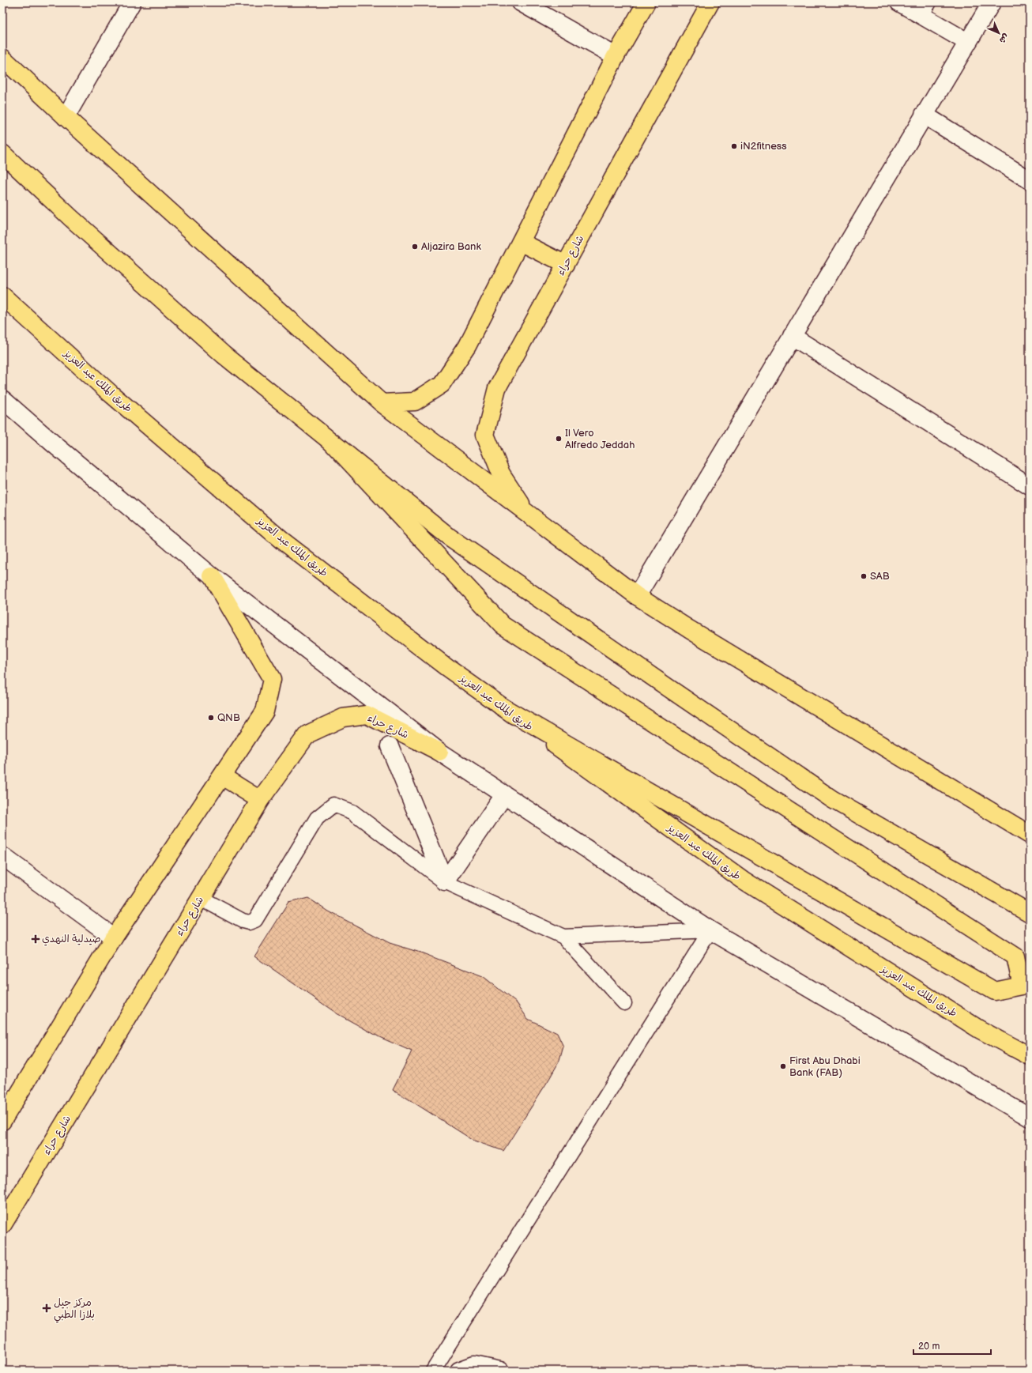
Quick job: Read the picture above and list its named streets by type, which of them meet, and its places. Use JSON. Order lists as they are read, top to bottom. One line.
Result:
{"streets":{"main road":["شارع حراء","طريق الملك عبد العزيز"]},"places":{"other":["iN2fitness","Aljazira Bank","Il Vero Alfredo Jeddah","SAB","QNB","First Abu Dhabi Bank (FAB)"],"health":["صيدلية النهدي","مركز جيل بلازا الطبي"]},"scale_bar":"20 m","north":"bottom right"}
